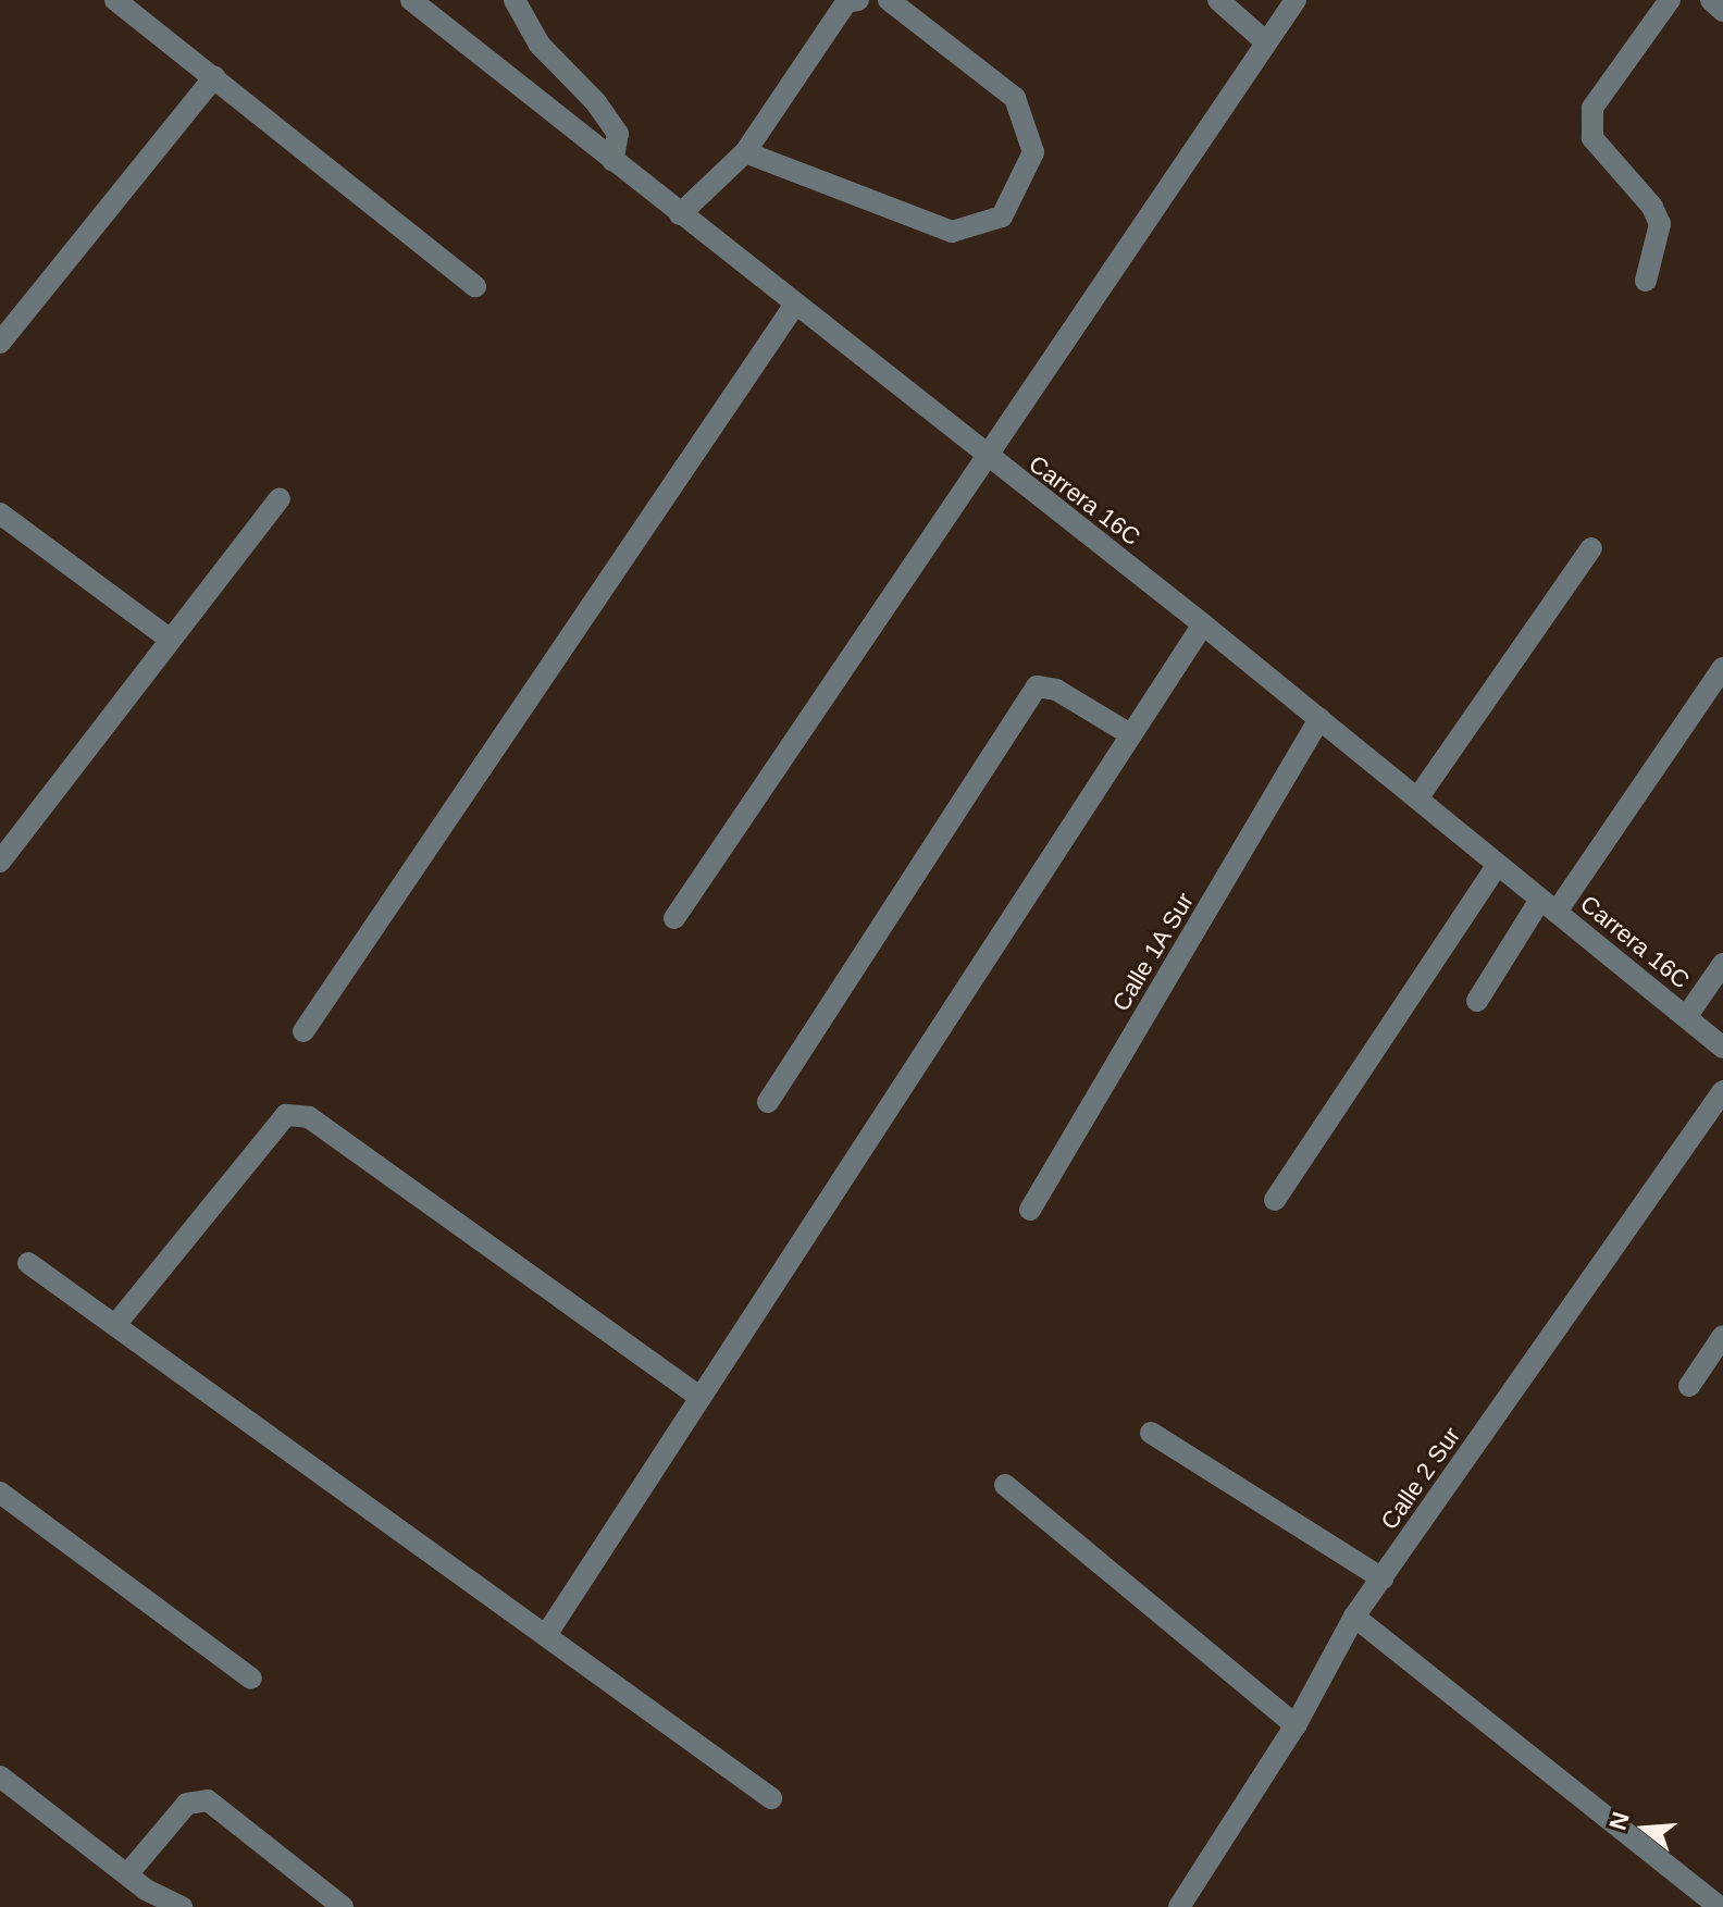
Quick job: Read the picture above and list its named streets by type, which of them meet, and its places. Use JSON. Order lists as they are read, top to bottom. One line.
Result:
{"streets":{"street":["Carrera 16C","Calle 1A Sur","Calle 2 Sur"]},"crossings":[["Carrera 16C","Calle 1A Sur"]],"north":"left"}
